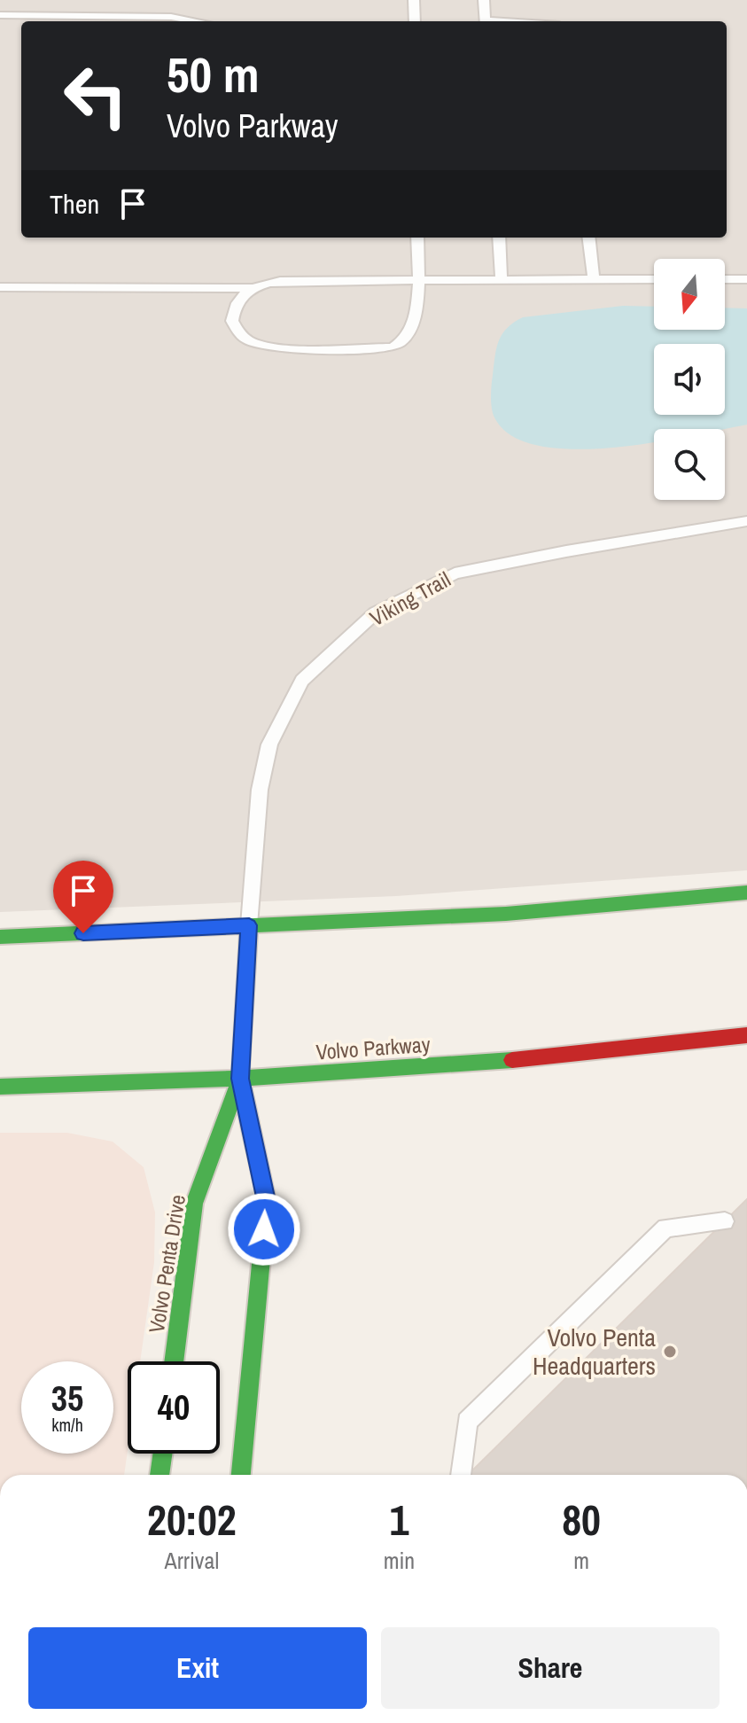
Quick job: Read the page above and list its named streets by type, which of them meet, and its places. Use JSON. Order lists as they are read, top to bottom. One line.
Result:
{"streets":{"main road":["Volvo Parkway","Volvo Penta Drive"],"lane":["Viking Trail"]},"crossings":[["Viking Trail","Volvo Penta Drive"],["Volvo Parkway","Volvo Penta Drive"]],"places":["Volvo Penta Headquarters"],"north":"bottom","page":{"turn":["50 m","Volvo Parkway"],"then":"Then","speed":"35 km/h","limit":"40","eta":["20:02","Arrival","1","min","80","m"],"buttons":["Exit","Share"]}}
